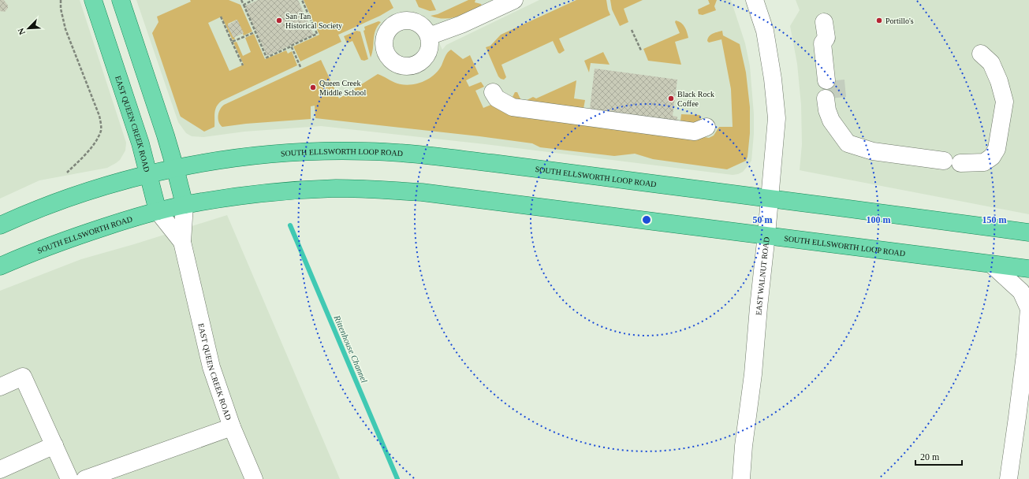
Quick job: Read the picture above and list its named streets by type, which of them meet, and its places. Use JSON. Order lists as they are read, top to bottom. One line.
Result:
{"streets":{"main road":["EAST QUEEN CREEK ROAD","SOUTH ELLSWORTH LOOP ROAD","SOUTH ELLSWORTH ROAD"],"street":["EAST WALNUT ROAD"]},"crossings":[["EAST QUEEN CREEK ROAD","SOUTH ELLSWORTH LOOP ROAD"],["EAST QUEEN CREEK ROAD","SOUTH ELLSWORTH ROAD"],["SOUTH ELLSWORTH LOOP ROAD","SOUTH ELLSWORTH ROAD"],["SOUTH ELLSWORTH LOOP ROAD","EAST WALNUT ROAD"]],"water":["Rittenhouse Channel"],"places":["San Tan Historical Society","Portillo's","Queen Creek Middle School","Black Rock Coffee"],"scale_bar":"20 m","north":"bottom left","rings":["50 m","100 m","150 m"]}
